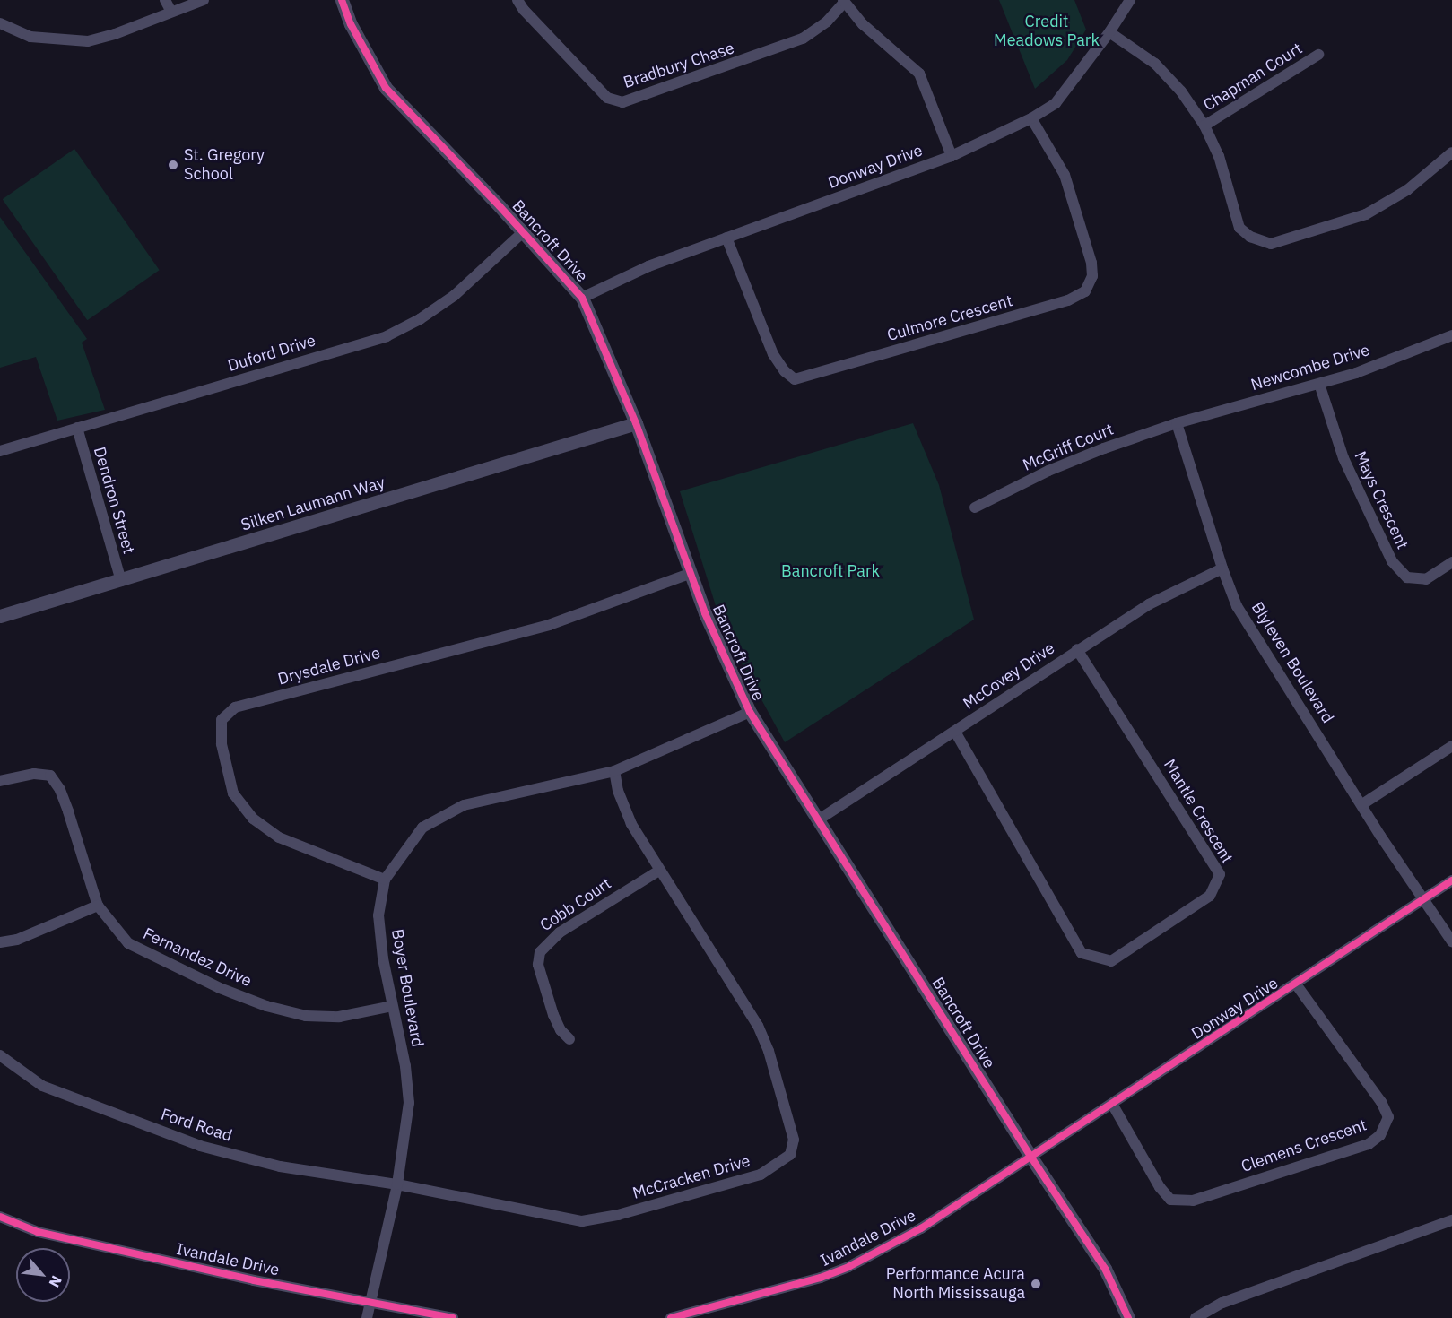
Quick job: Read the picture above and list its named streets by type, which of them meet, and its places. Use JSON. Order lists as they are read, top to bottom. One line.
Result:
{"streets":{"street":["Bradbury Chase","Chapman Court","Donway Drive","Bancroft Drive","Culmore Crescent","Duford Drive","Newcombe Drive","McGriff Court","Dendron Street","Mays Crescent","Silken Laumann Way","Blyleven Boulevard","Drysdale Drive","McCovey Drive","Mantle Crescent","Cobb Court","Fernandez Drive","Boyer Boulevard","Ford Road","Clemens Crescent","McCracken Drive","Ivandale Drive"]},"crossings":[["Donway Drive","Bancroft Drive"],["Donway Drive","Culmore Crescent"],["Donway Drive","Blyleven Boulevard"],["Donway Drive","Clemens Crescent"],["Donway Drive","Ivandale Drive"],["Bancroft Drive","Duford Drive"],["Bancroft Drive","Silken Laumann Way"],["Bancroft Drive","Drysdale Drive"],["Bancroft Drive","McCovey Drive"],["Bancroft Drive","Boyer Boulevard"],["Bancroft Drive","Ivandale Drive"],["Duford Drive","Dendron Street"],["Newcombe Drive","McGriff Court"],["Newcombe Drive","Mays Crescent"],["Newcombe Drive","Blyleven Boulevard"],["McGriff Court","Blyleven Boulevard"],["Dendron Street","Silken Laumann Way"],["Blyleven Boulevard","McCovey Drive"],["Drysdale Drive","Boyer Boulevard"],["McCovey Drive","Mantle Crescent"],["Cobb Court","McCracken Drive"],["Fernandez Drive","Boyer Boulevard"],["Boyer Boulevard","Ford Road"],["Boyer Boulevard","McCracken Drive"],["Boyer Boulevard","Ivandale Drive"],["Ford Road","McCracken Drive"]],"parks":["Credit Meadows Park","Bancroft Park"],"places":["St. Gregory School","Performance Acura North Mississauga"],"north":"bottom right"}
